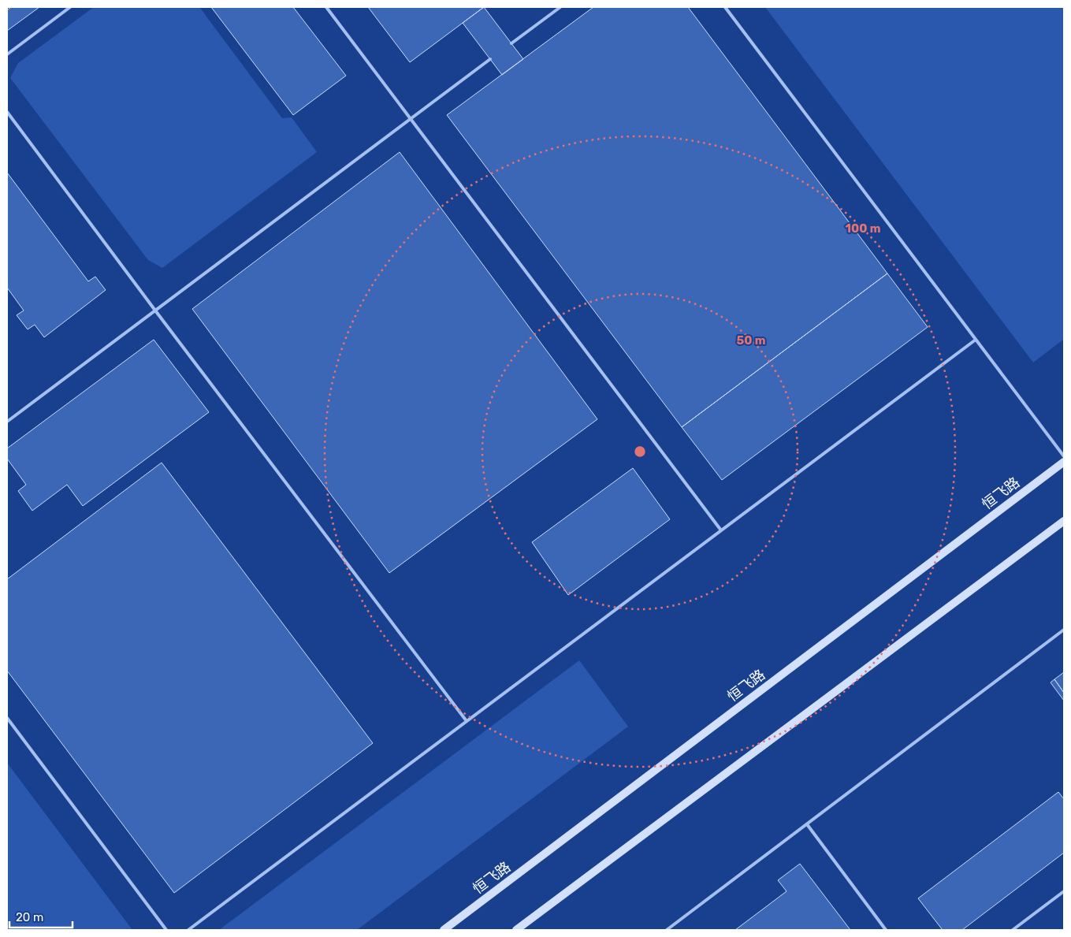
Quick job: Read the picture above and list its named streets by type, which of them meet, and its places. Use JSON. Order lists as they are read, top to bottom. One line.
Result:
{"streets":{"main road":["恒飞路"]},"scale_bar":"20 m","rings":["100 m","50 m"]}
